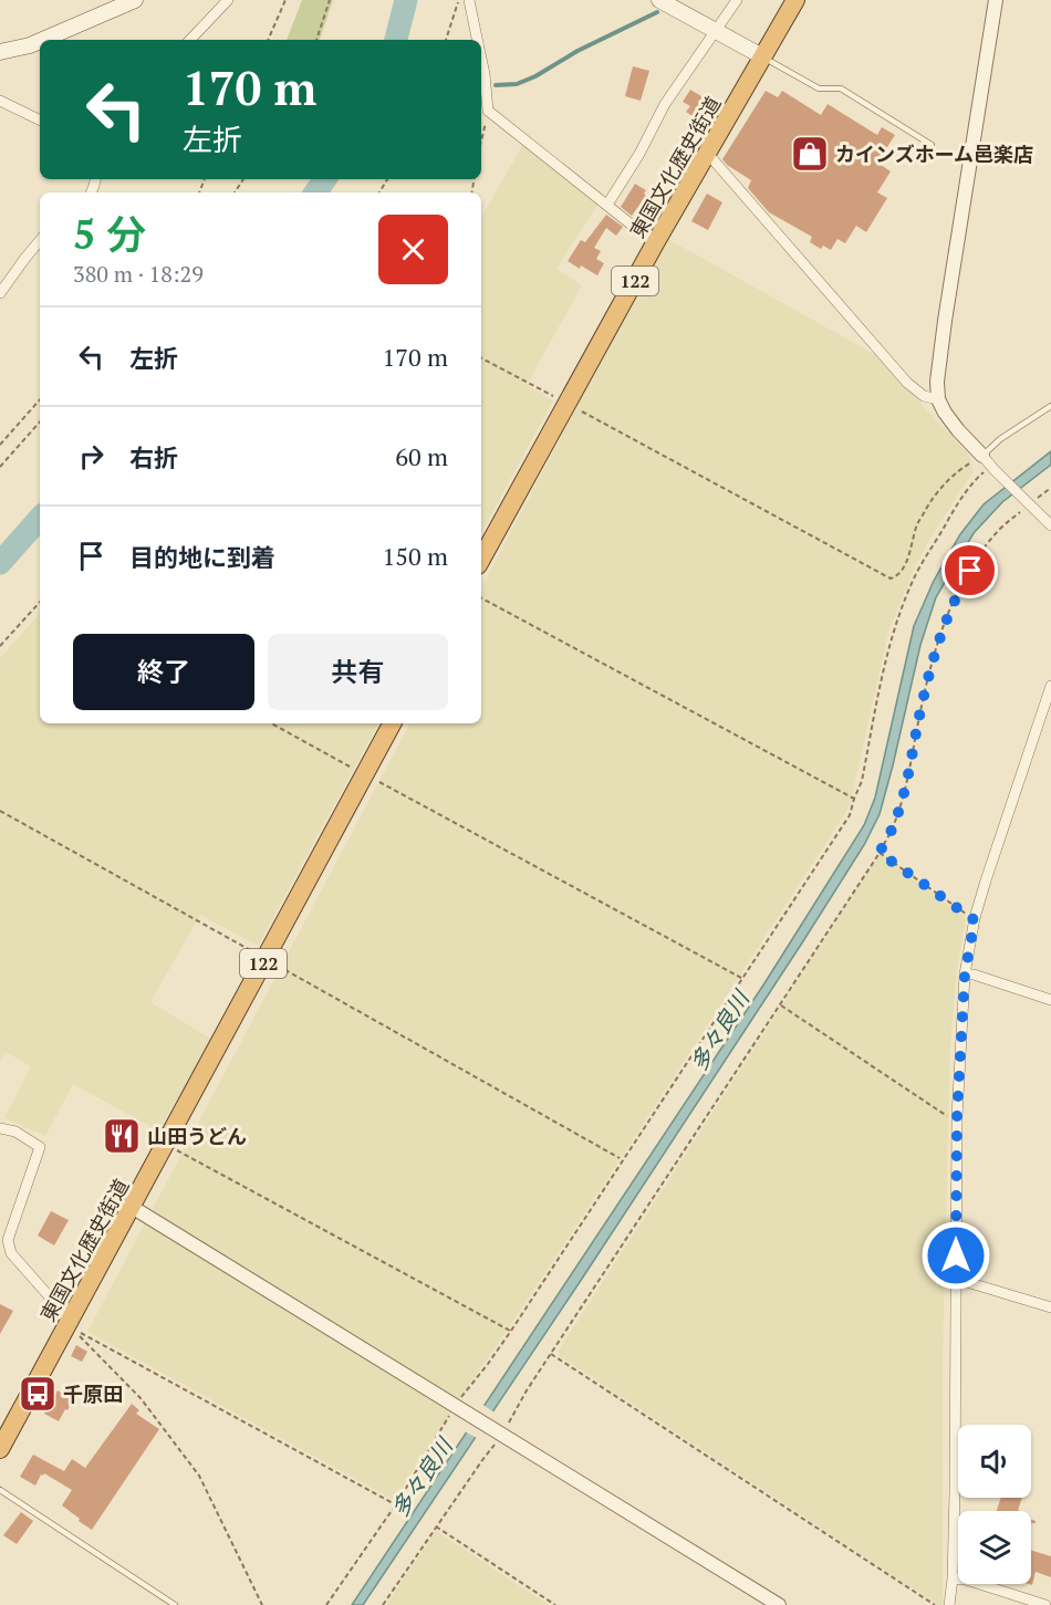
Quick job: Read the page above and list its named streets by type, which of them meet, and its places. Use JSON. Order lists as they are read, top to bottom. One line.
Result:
{"streets":{"highway":["東国文化歴史街道","122"]},"water":["多々良川"],"places":{"shop":["カインズホーム邑楽店"],"restaurant":["山田うどん"],"bus stop":["千原田"]},"page":{"turn":["170 m","左折"],"heading":["5 分","380 m · 18:29"],"list":[{"name":"左折","value":"170 m"},{"name":"右折","value":"60 m"},{"name":"目的地に到着","value":"150 m"}],"buttons":["終了","共有"]}}
